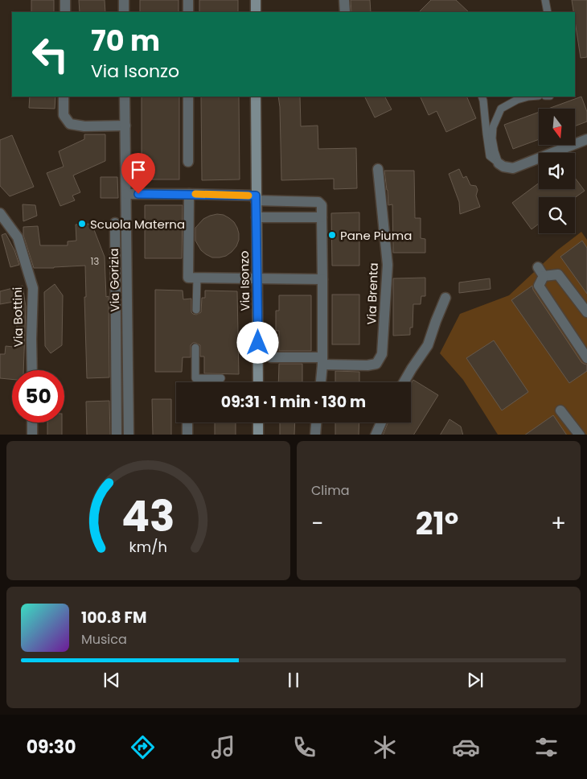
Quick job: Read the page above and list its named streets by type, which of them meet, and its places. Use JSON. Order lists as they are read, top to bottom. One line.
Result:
{"streets":{"main road":["Via Isonzo"],"street":["Via Gorizia","Via Brenta","Via Bottini"]},"places":["Scuola Materna","Pane Piuma"],"house_numbers":["13"],"north":"bottom","page":{"turn":["70 m","Via Isonzo"],"limit":"50","trip":"09:31 · 1 min · 130 m","tile":"Clima","heat":["−","21°","+"],"song":["100.8 FM","Musica"],"tabs":"09:30","gauge":["43","km/h"]}}
